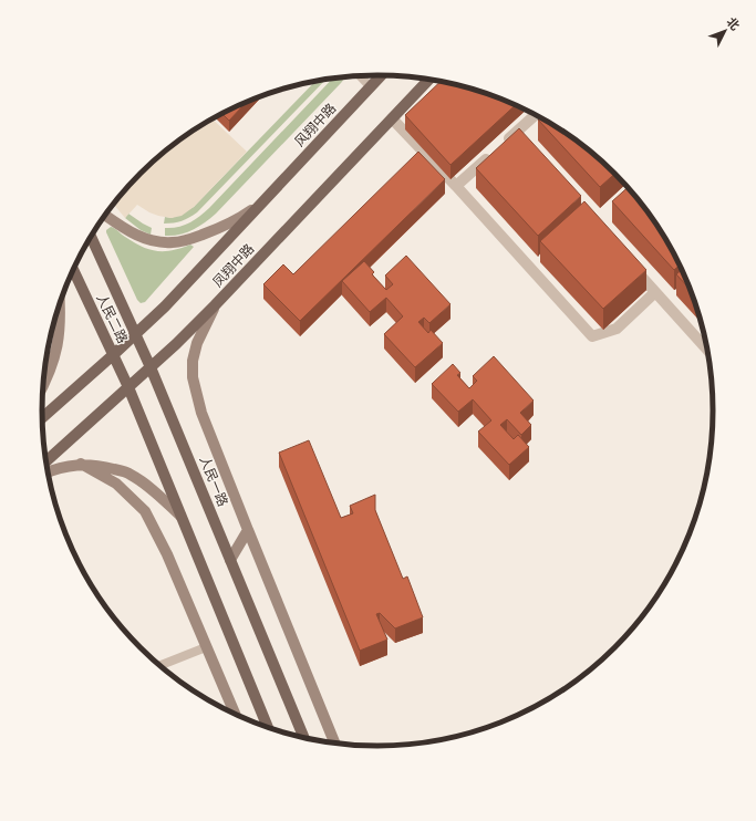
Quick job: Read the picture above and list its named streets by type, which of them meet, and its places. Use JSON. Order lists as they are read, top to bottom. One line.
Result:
{"streets":{"main road":["风翔中路","凤翔中路","人民二路","人民一路"]},"crossings":[["风翔中路","凤翔中路"],["凤翔中路","人民二路"],["凤翔中路","人民一路"]],"north":"top right"}
